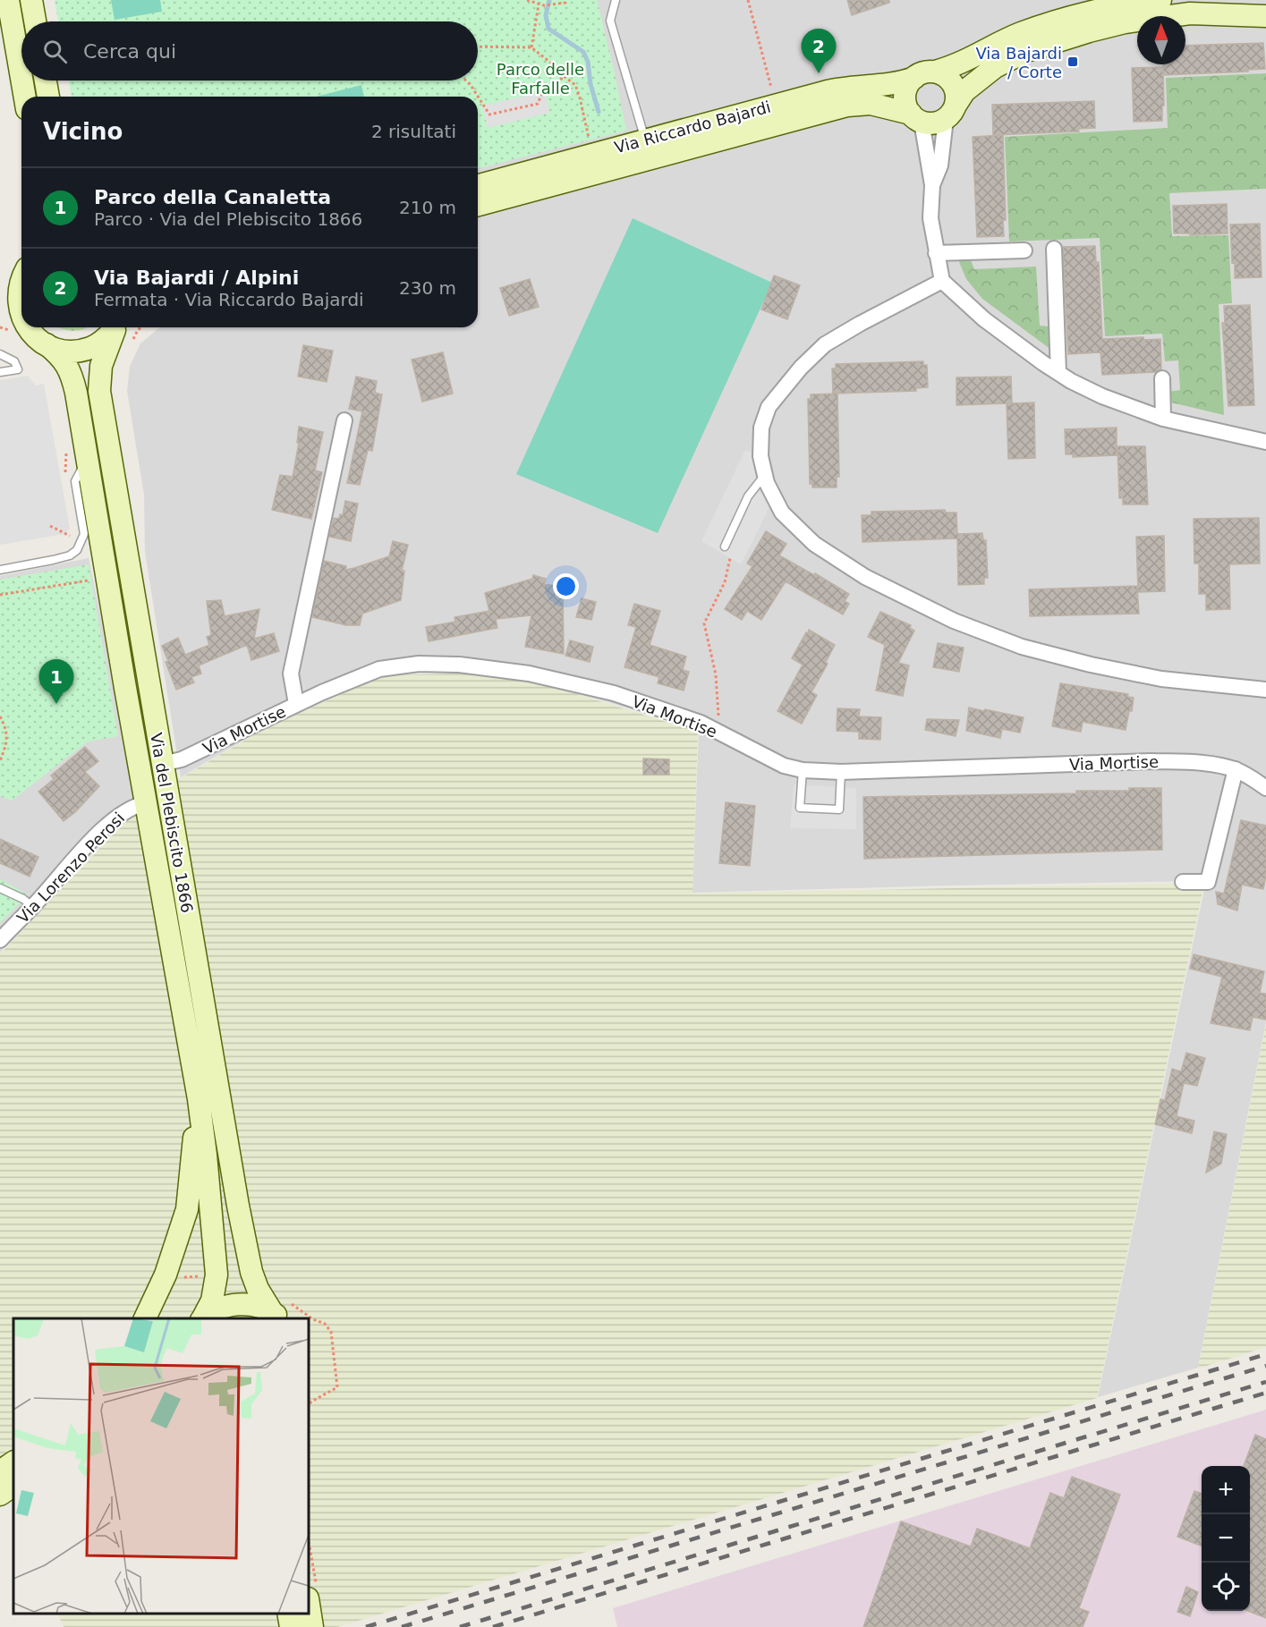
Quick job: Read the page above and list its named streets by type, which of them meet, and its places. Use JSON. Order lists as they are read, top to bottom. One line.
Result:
{"streets":{"main road":["Via Riccardo Bajardi","Via del Plebiscito 1866"],"street":["Via Mortise","Via Lorenzo Perosi"]},"crossings":[["Via Mortise","Via del Plebiscito 1866"],["Via del Plebiscito 1866","Via Lorenzo Perosi"]],"parks":["Parco delle Farfalle"],"places":{"transit":["Via Bajardi / Corte"]},"north":"top","page":{"search":"Cerca qui","pins":["2","1"],"heading":["Vicino","2 risultati"],"list":[{"mark":"1","name":"Parco della Canaletta","note":"Parco · Via del Plebiscito 1866","value":"210 m"},{"mark":"2","name":"Via Bajardi / Alpini","note":"Fermata · Via Riccardo Bajardi","value":"230 m"}],"map_buttons":["+","−"]}}
